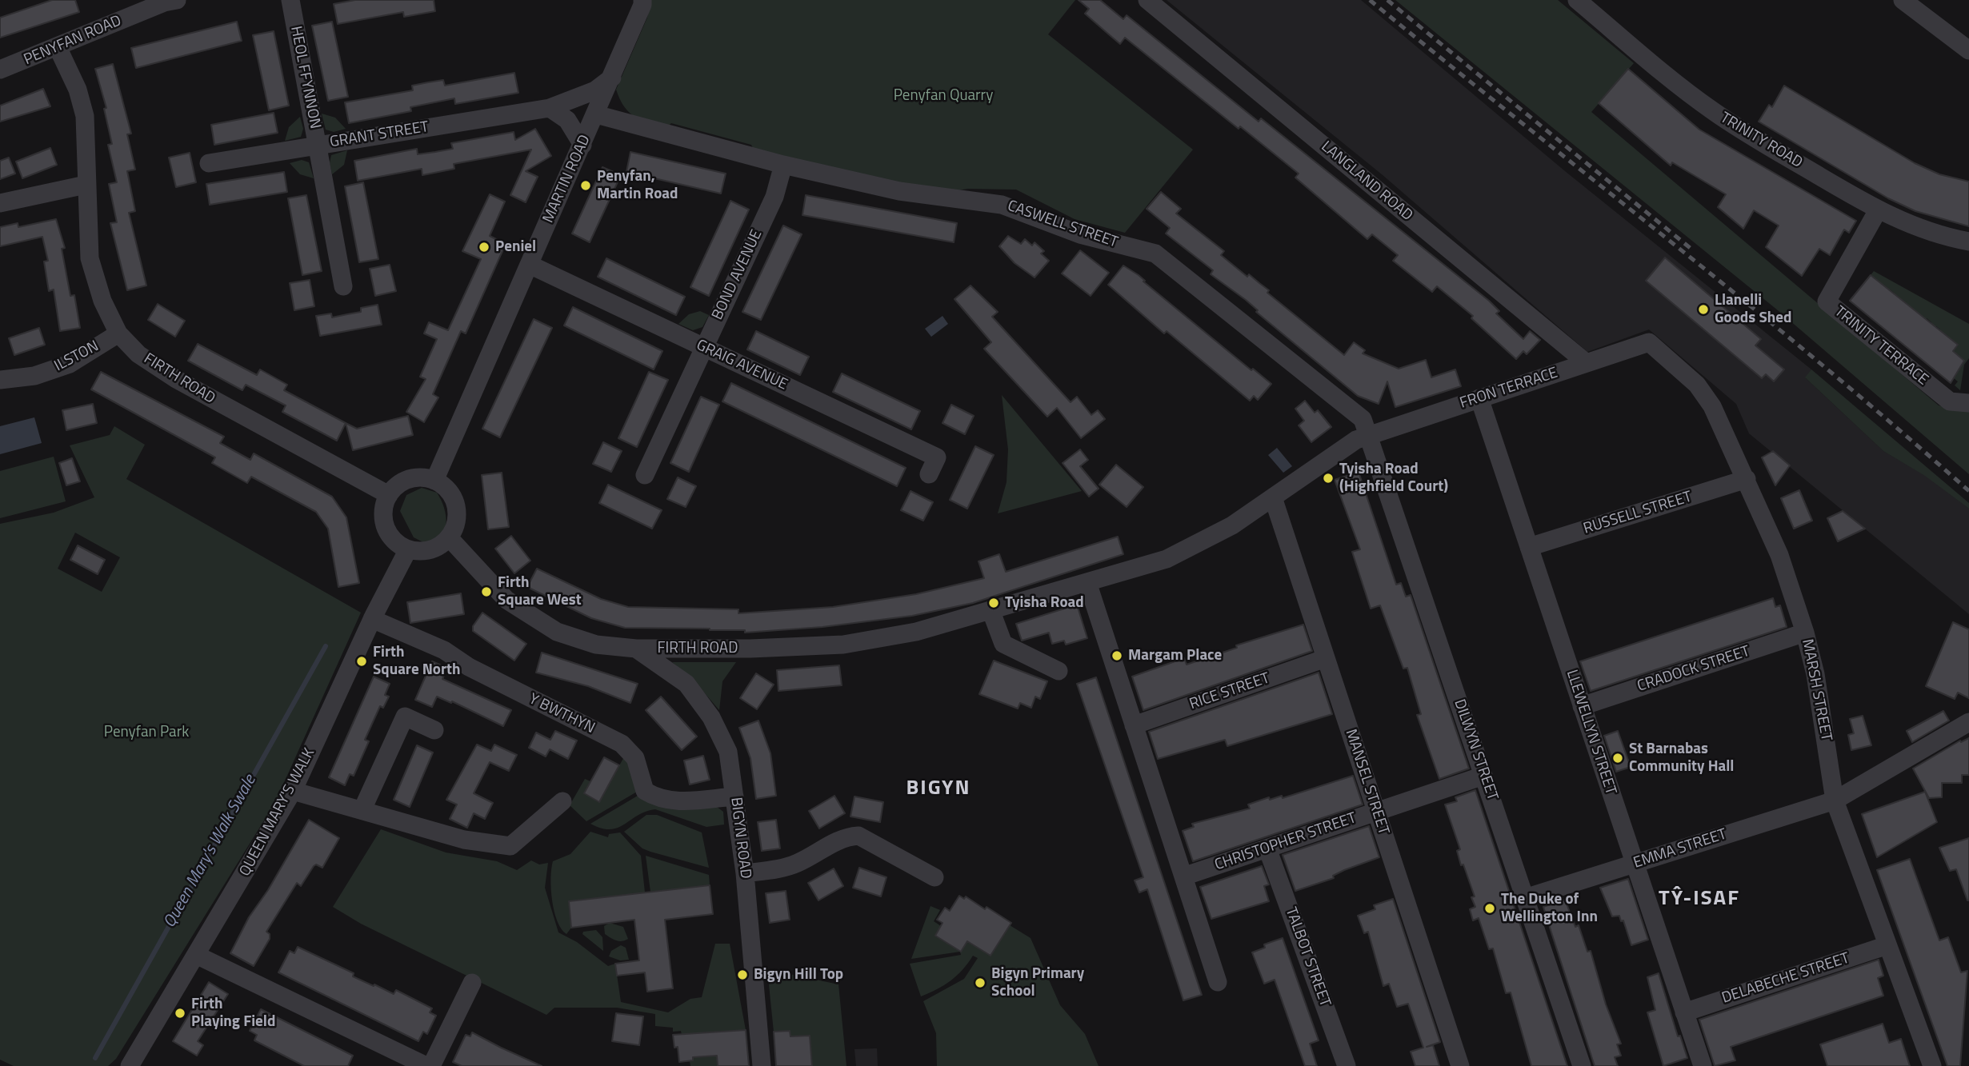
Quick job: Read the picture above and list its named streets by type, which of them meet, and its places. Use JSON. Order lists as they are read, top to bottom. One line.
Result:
{"streets":{"street":["PENYFAN ROAD","HEOL FFYNNON","GRANT STREET","TRINITY ROAD","MARTIN ROAD","LANGLAND ROAD","CASWELL STREET","BOND AVENUE","TRINITY TERRACE","ILSTON","GRAIG AVENUE","FIRTH ROAD","FRON TERRACE","RUSSELL STREET","CRADOCK STREET","MARSH STREET","RICE STREET","Y BWTHYN","LLEWELLYN STREET","DILWYN STREET","MANSEL STREET","QUEEN MARY'S WALK","BIGYN ROAD","CHRISTOPHER STREET","EMMA STREET","TALBOT STREET","DELABECHE STREET"]},"crossings":[["PENYFAN ROAD","FIRTH ROAD"],["HEOL FFYNNON","GRANT STREET"],["GRANT STREET","MARTIN ROAD"],["TRINITY ROAD","TRINITY TERRACE"],["MARTIN ROAD","CASWELL STREET"],["MARTIN ROAD","GRAIG AVENUE"],["MARTIN ROAD","FIRTH ROAD"],["MARTIN ROAD","QUEEN MARY'S WALK"],["LANGLAND ROAD","FRON TERRACE"],["CASWELL STREET","BOND AVENUE"],["CASWELL STREET","FRON TERRACE"],["CASWELL STREET","DILWYN STREET"],["BOND AVENUE","GRAIG AVENUE"],["ILSTON","FIRTH ROAD"],["FIRTH ROAD","QUEEN MARY'S WALK"],["FIRTH ROAD","BIGYN ROAD"],["FRON TERRACE","MARSH STREET"],["FRON TERRACE","LLEWELLYN STREET"],["FRON TERRACE","DILWYN STREET"],["RUSSELL STREET","MARSH STREET"],["RUSSELL STREET","LLEWELLYN STREET"],["CRADOCK STREET","MARSH STREET"],["CRADOCK STREET","LLEWELLYN STREET"],["MARSH STREET","EMMA STREET"],["MARSH STREET","DELABECHE STREET"],["RICE STREET","MANSEL STREET"],["Y BWTHYN","QUEEN MARY'S WALK"],["Y BWTHYN","BIGYN ROAD"],["LLEWELLYN STREET","EMMA STREET"],["LLEWELLYN STREET","DELABECHE STREET"],["DILWYN STREET","CHRISTOPHER STREET"],["DILWYN STREET","EMMA STREET"],["MANSEL STREET","CHRISTOPHER STREET"],["CHRISTOPHER STREET","TALBOT STREET"]],"districts":["BIGYN","TŶ-ISAF"],"water":["Queen Mary's Walk Swale"],"parks":["Penyfan Quarry","Penyfan Park"],"places":["Penyfan, Martin Road","Peniel","Llanelli Goods Shed","Tyisha Road (Highfield Court)","Firth Square West","Tyisha Road","Margam Place","Firth Square North","St Barnabas Community Hall","The Duke of Wellington Inn","Bigyn Hill Top","Bigyn Primary School","Firth Playing Field"]}
